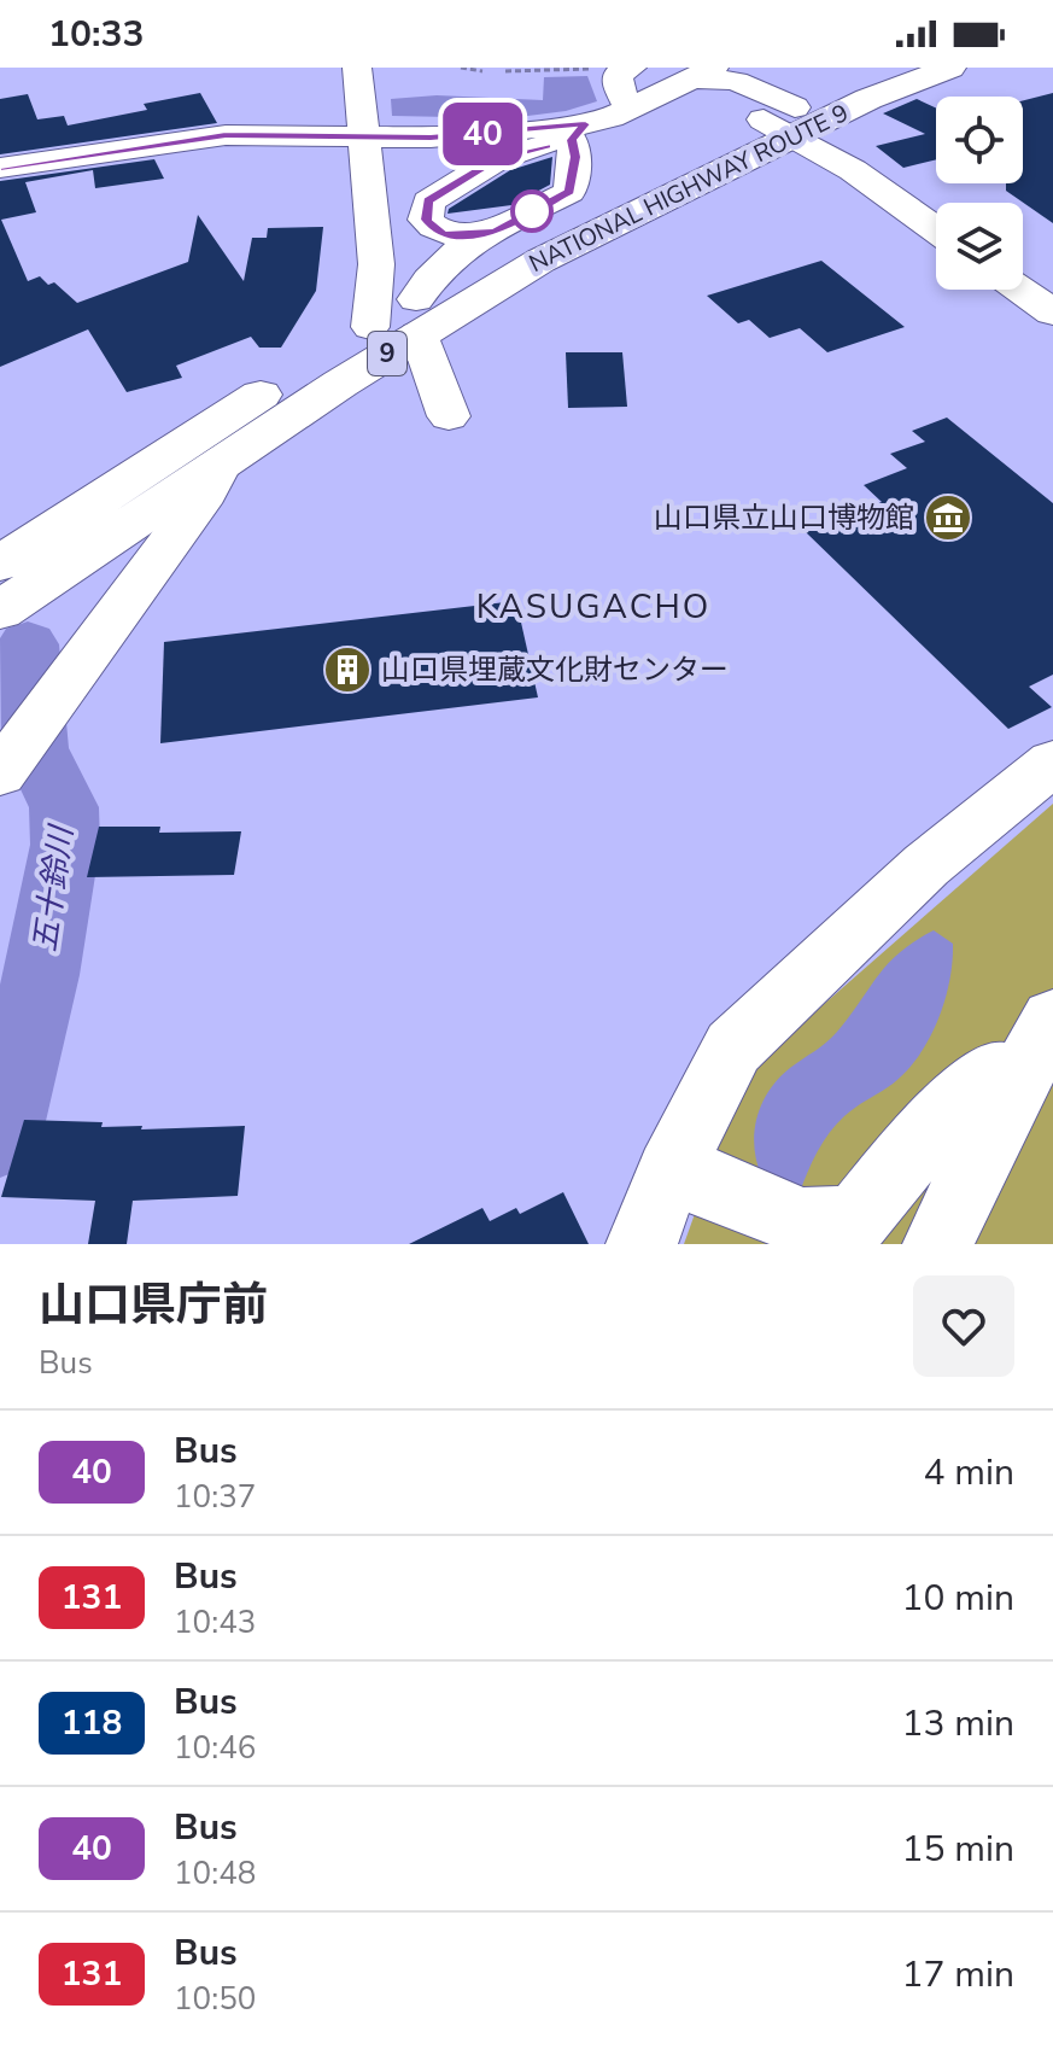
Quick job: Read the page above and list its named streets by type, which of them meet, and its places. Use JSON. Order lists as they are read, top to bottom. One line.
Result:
{"streets":{"main road":["NATIONAL HIGHWAY ROUTE 9","9"]},"districts":["KASUGACHO"],"water":["五十鈴川"],"places":{"museum":["山口県立山口博物館"],"building":["山口県埋蔵文化財センター"]},"lines":["bus line 40"],"page":{"status":"10:33","on_map":"40","heading":["山口県庁前","Bus"],"list":[{"mark":"40","name":"Bus","note":"10:37","value":"4 min"},{"mark":"131","name":"Bus","note":"10:43","value":"10 min"},{"mark":"118","name":"Bus","note":"10:46","value":"13 min"},{"mark":"40","name":"Bus","note":"10:48","value":"15 min"},{"mark":"131","name":"Bus","note":"10:50","value":"17 min"}]}}
